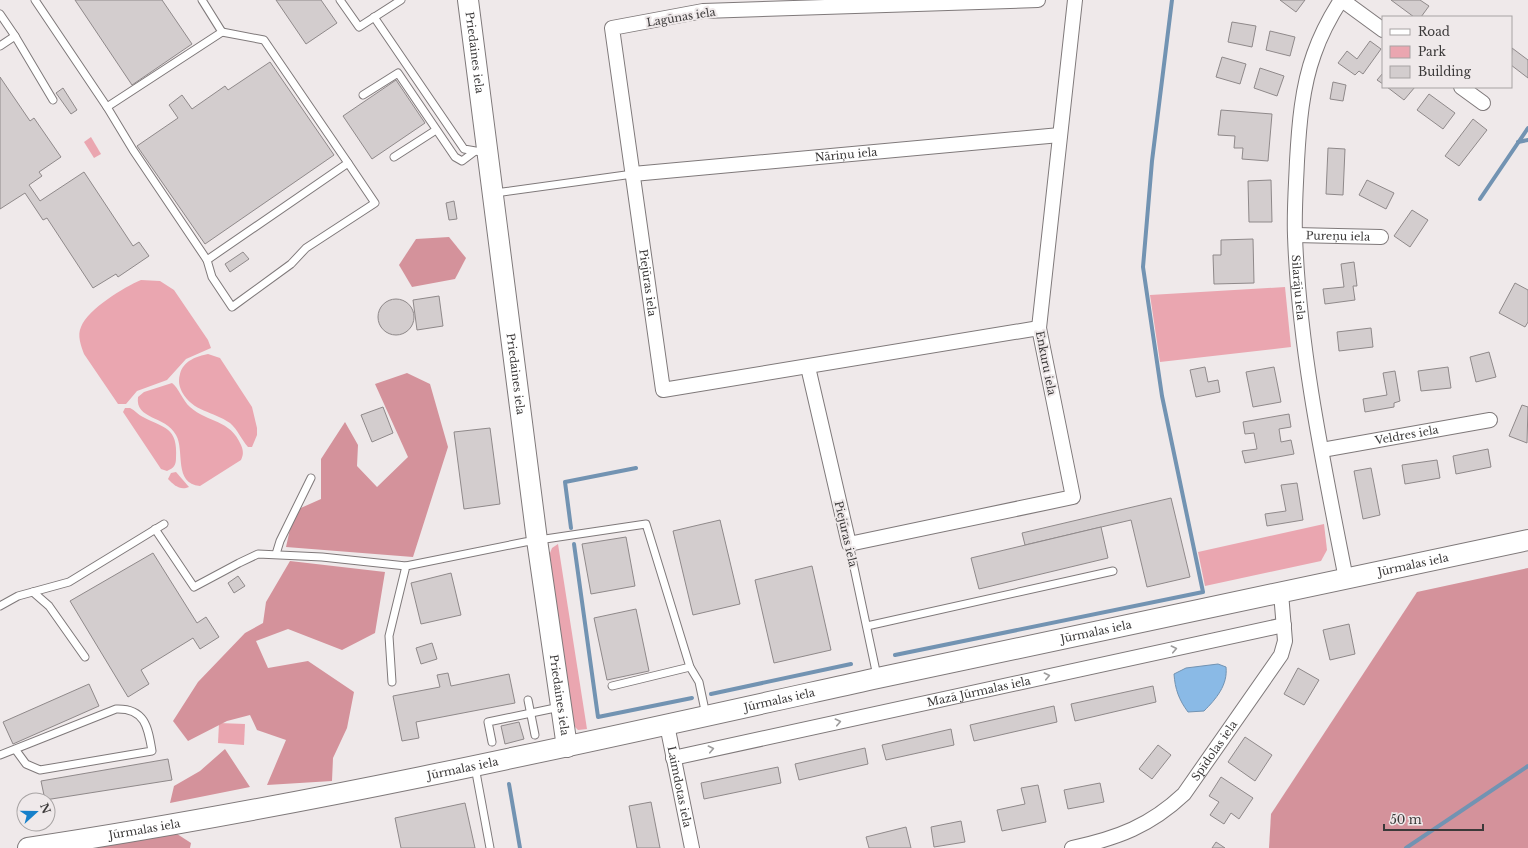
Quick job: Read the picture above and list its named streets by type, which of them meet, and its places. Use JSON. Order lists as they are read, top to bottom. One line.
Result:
{"streets":{"main road":["Priedaines iela","Jūrmalas iela"],"street":["Lagūnas iela","Nāriņu iela","Pureņu iela","Piejūras iela","Silarāju iela","Enkuru iela","Veldres iela","Mazā Jūrmalas iela","Spīdolas iela","Laimdotas iela"]},"crossings":[["Lagūnas iela","Piejūras iela"],["Priedaines iela","Jūrmalas iela"],["Nāriņu iela","Piejūras iela"],["Nāriņu iela","Enkuru iela"],["Pureņu iela","Silarāju iela"],["Piejūras iela","Enkuru iela"],["Piejūras iela","Jūrmalas iela"],["Silarāju iela","Veldres iela"],["Silarāju iela","Jūrmalas iela"],["Jūrmalas iela","Spīdolas iela"],["Jūrmalas iela","Laimdotas iela"],["Mazā Jūrmalas iela","Spīdolas iela"],["Mazā Jūrmalas iela","Laimdotas iela"]],"one_way":["Mazā Jūrmalas iela"],"legend":["Road","Park","Building"],"scale_bar":"50 m","north":"right"}
